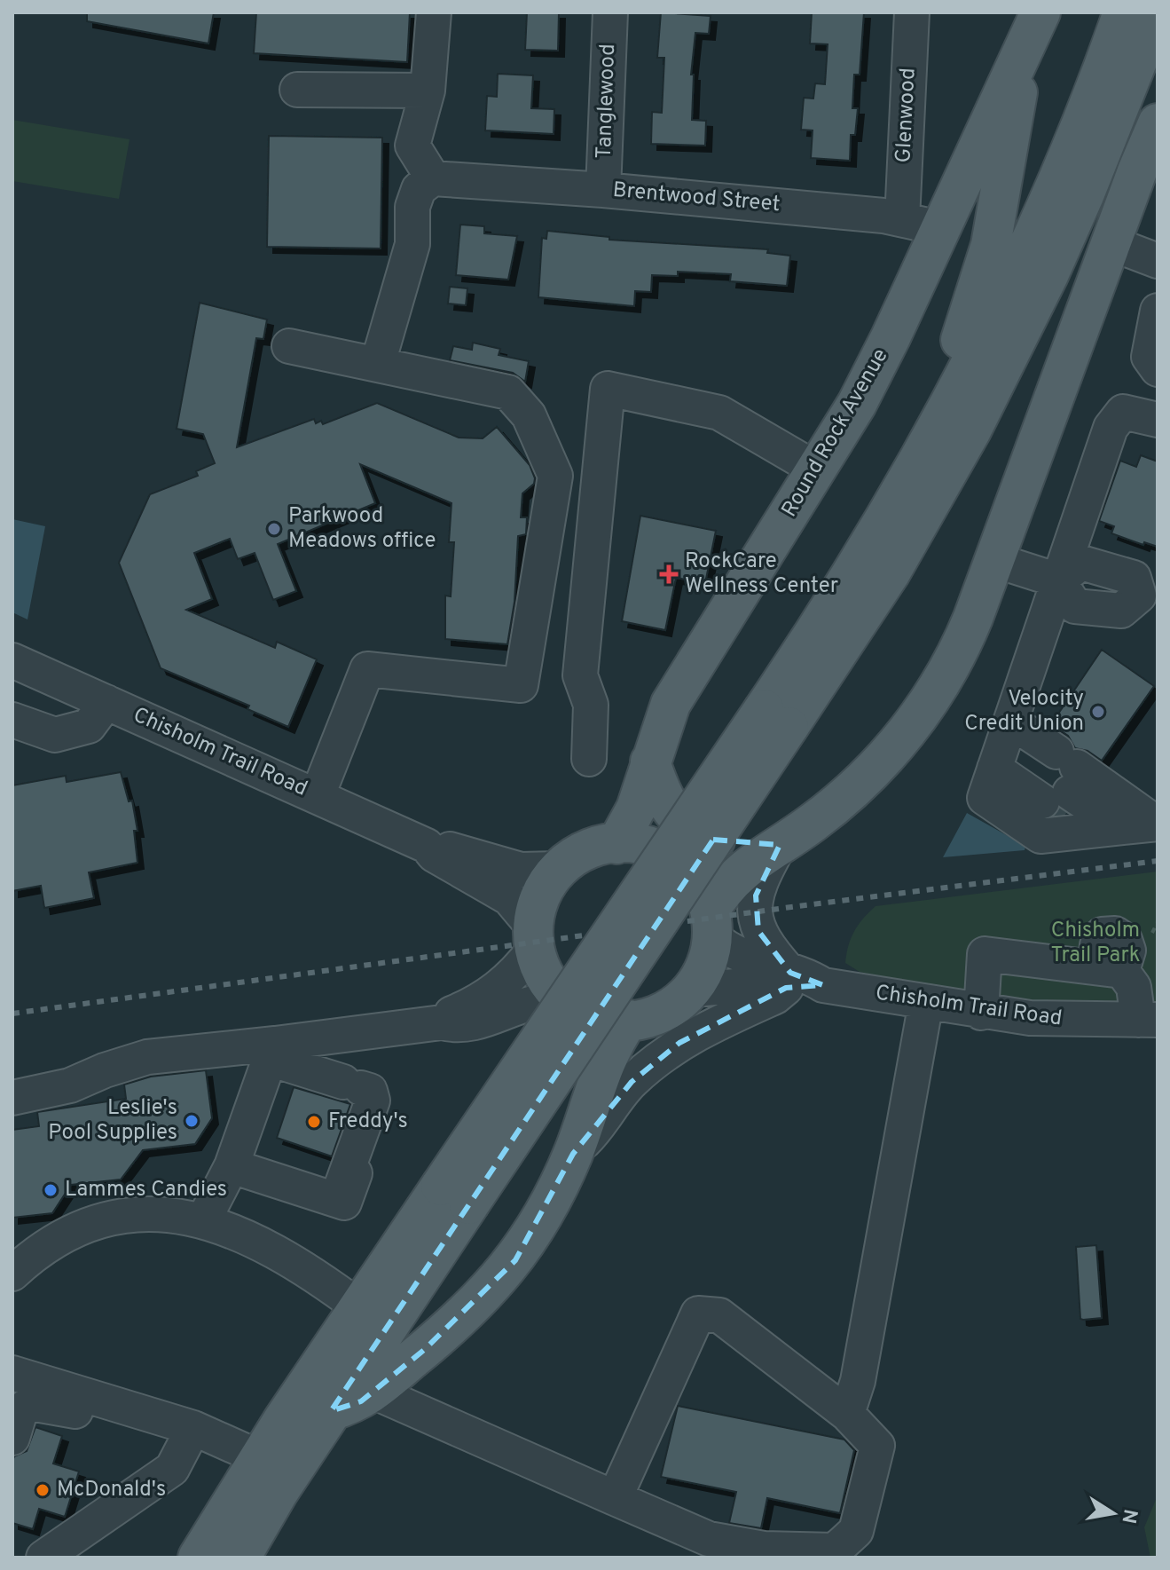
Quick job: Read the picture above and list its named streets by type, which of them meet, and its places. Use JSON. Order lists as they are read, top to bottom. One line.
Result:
{"streets":{"main road":["Round Rock Avenue"],"street":["Tanglewood","Glenwood","Brentwood Street","Chisholm Trail Road"]},"crossings":[["Tanglewood","Brentwood Street"],["Glenwood","Brentwood Street"],["Brentwood Street","Round Rock Avenue"],["Round Rock Avenue","Chisholm Trail Road"]],"parks":["Chisholm Trail Park"],"places":{"other":["Parkwood Meadows office","Velocity Credit Union","Leslie's Pool Supplies","Freddy's","Lammes Candies","McDonald's"],"health":["RockCare Wellness Center"]},"north":"right"}
